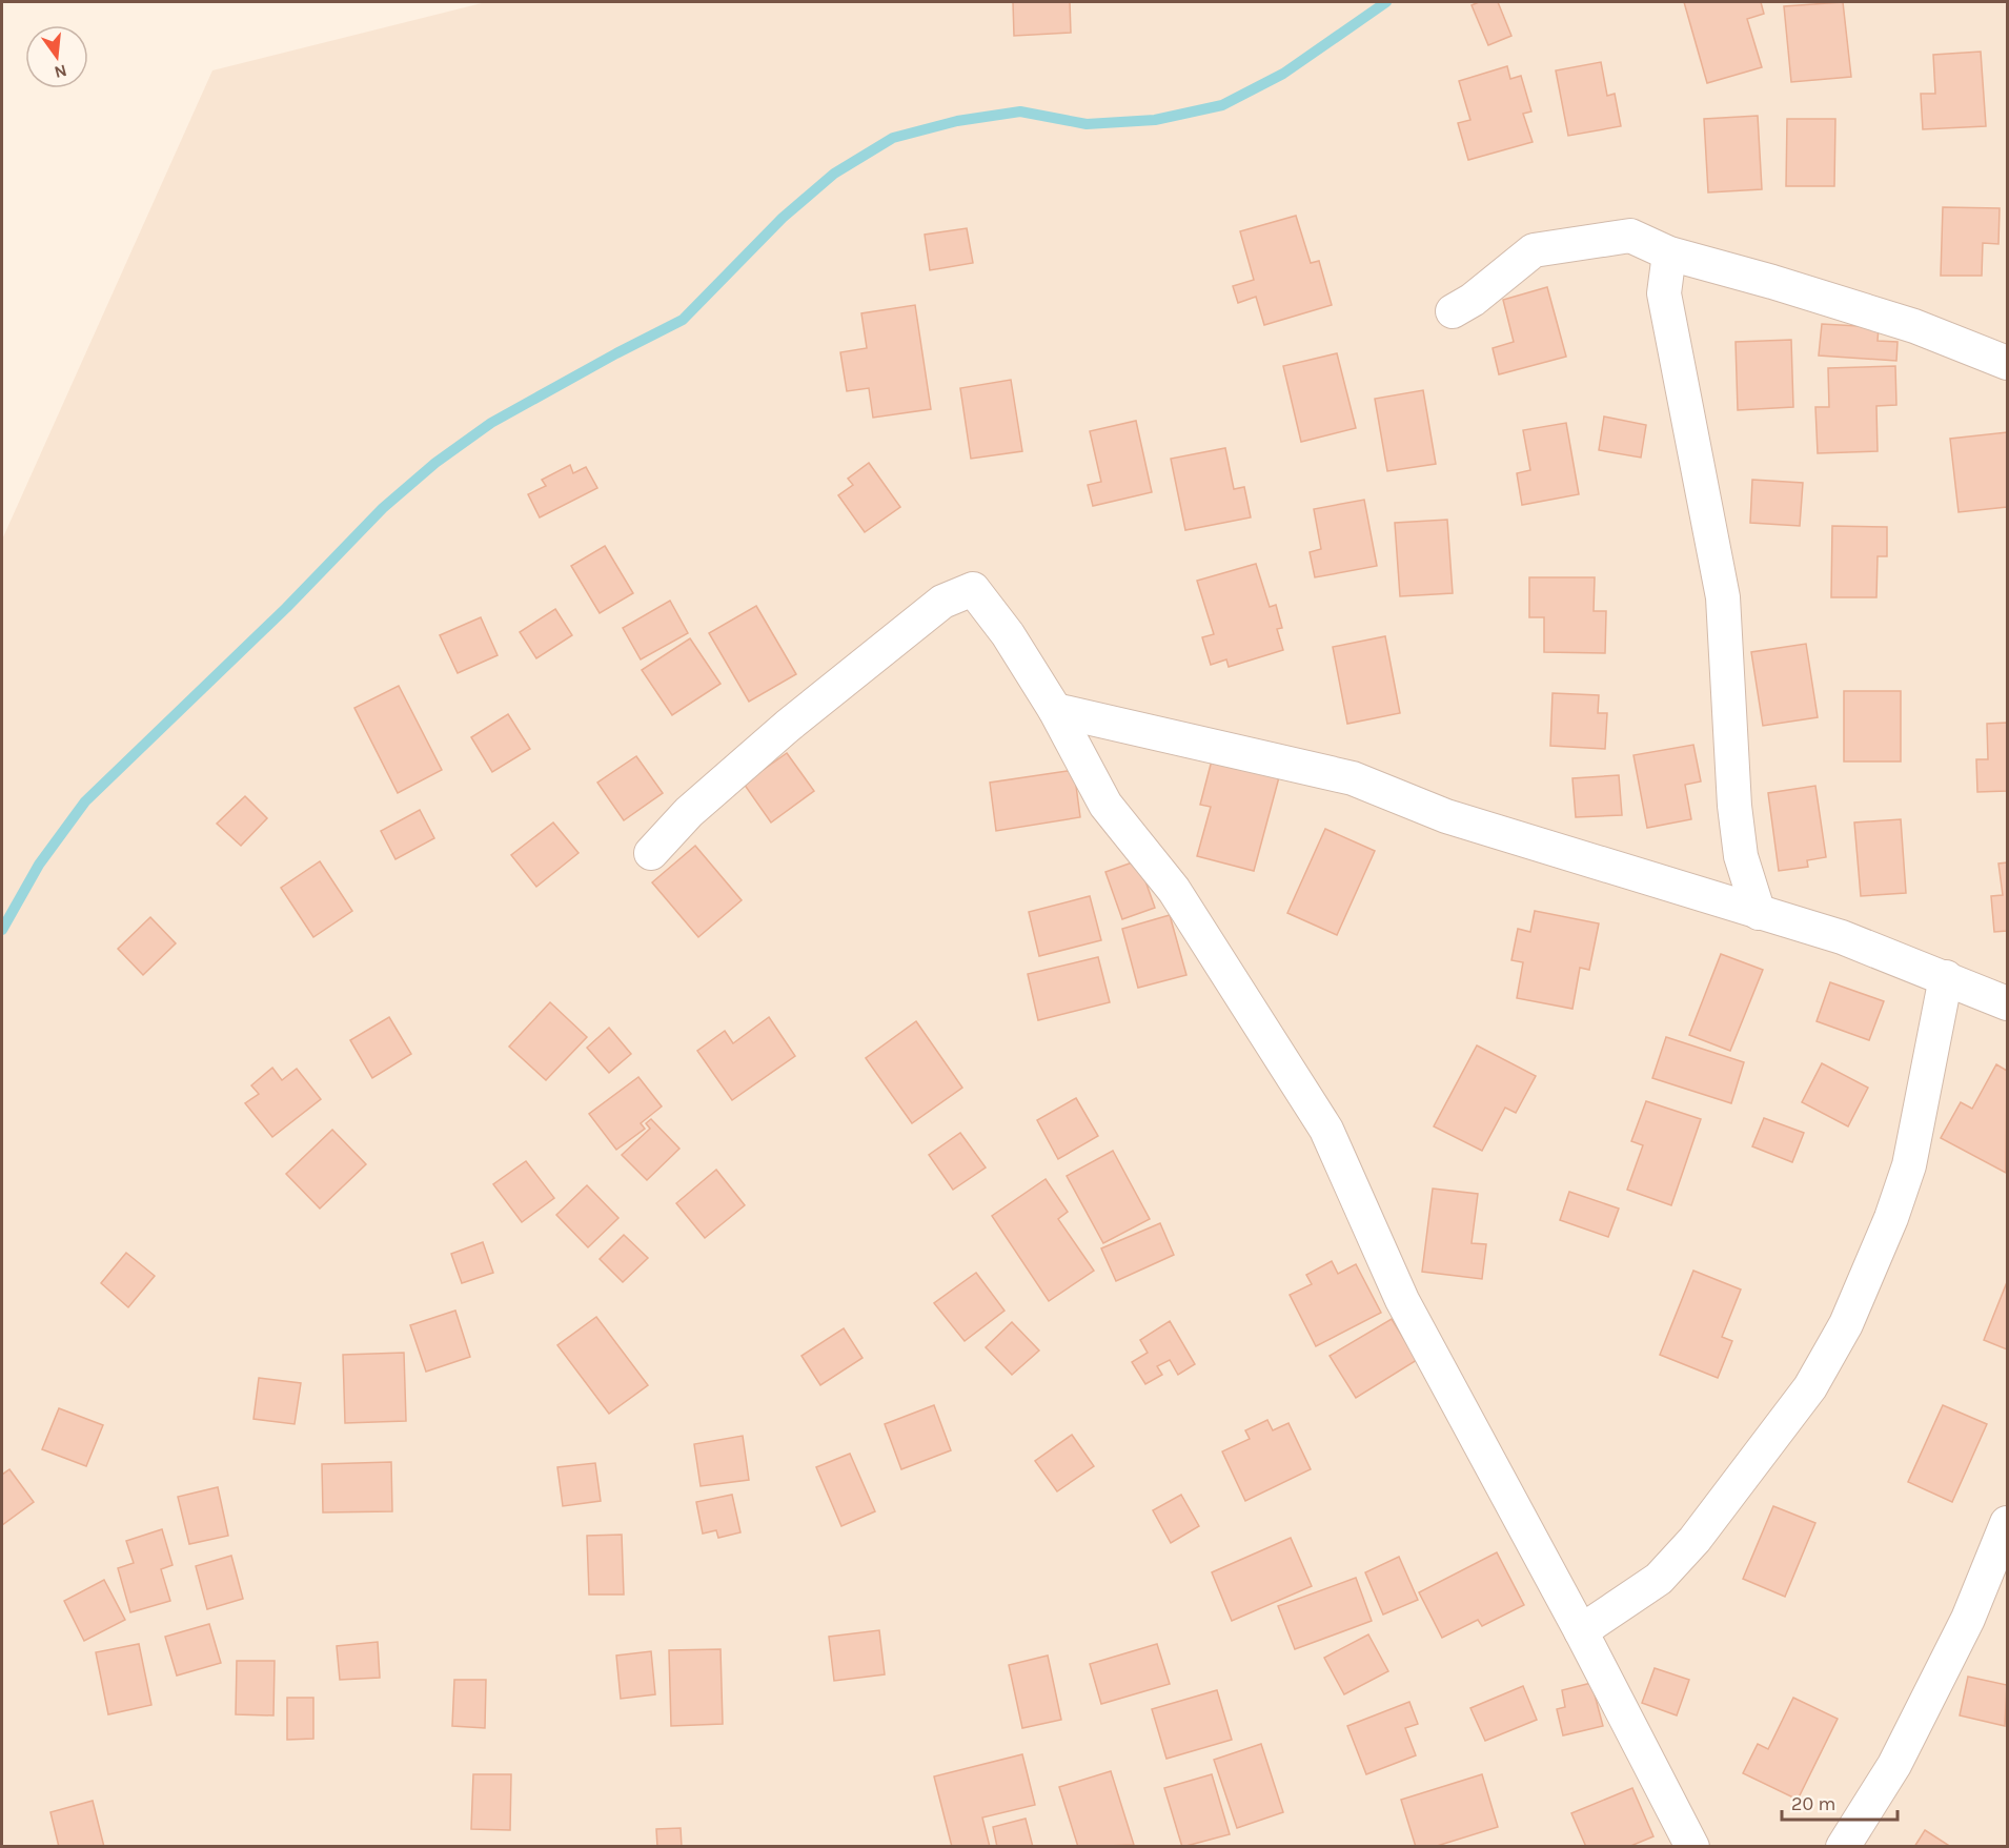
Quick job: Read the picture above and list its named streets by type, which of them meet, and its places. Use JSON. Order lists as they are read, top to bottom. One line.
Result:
{"scale_bar":"20 m","north":"bottom"}
